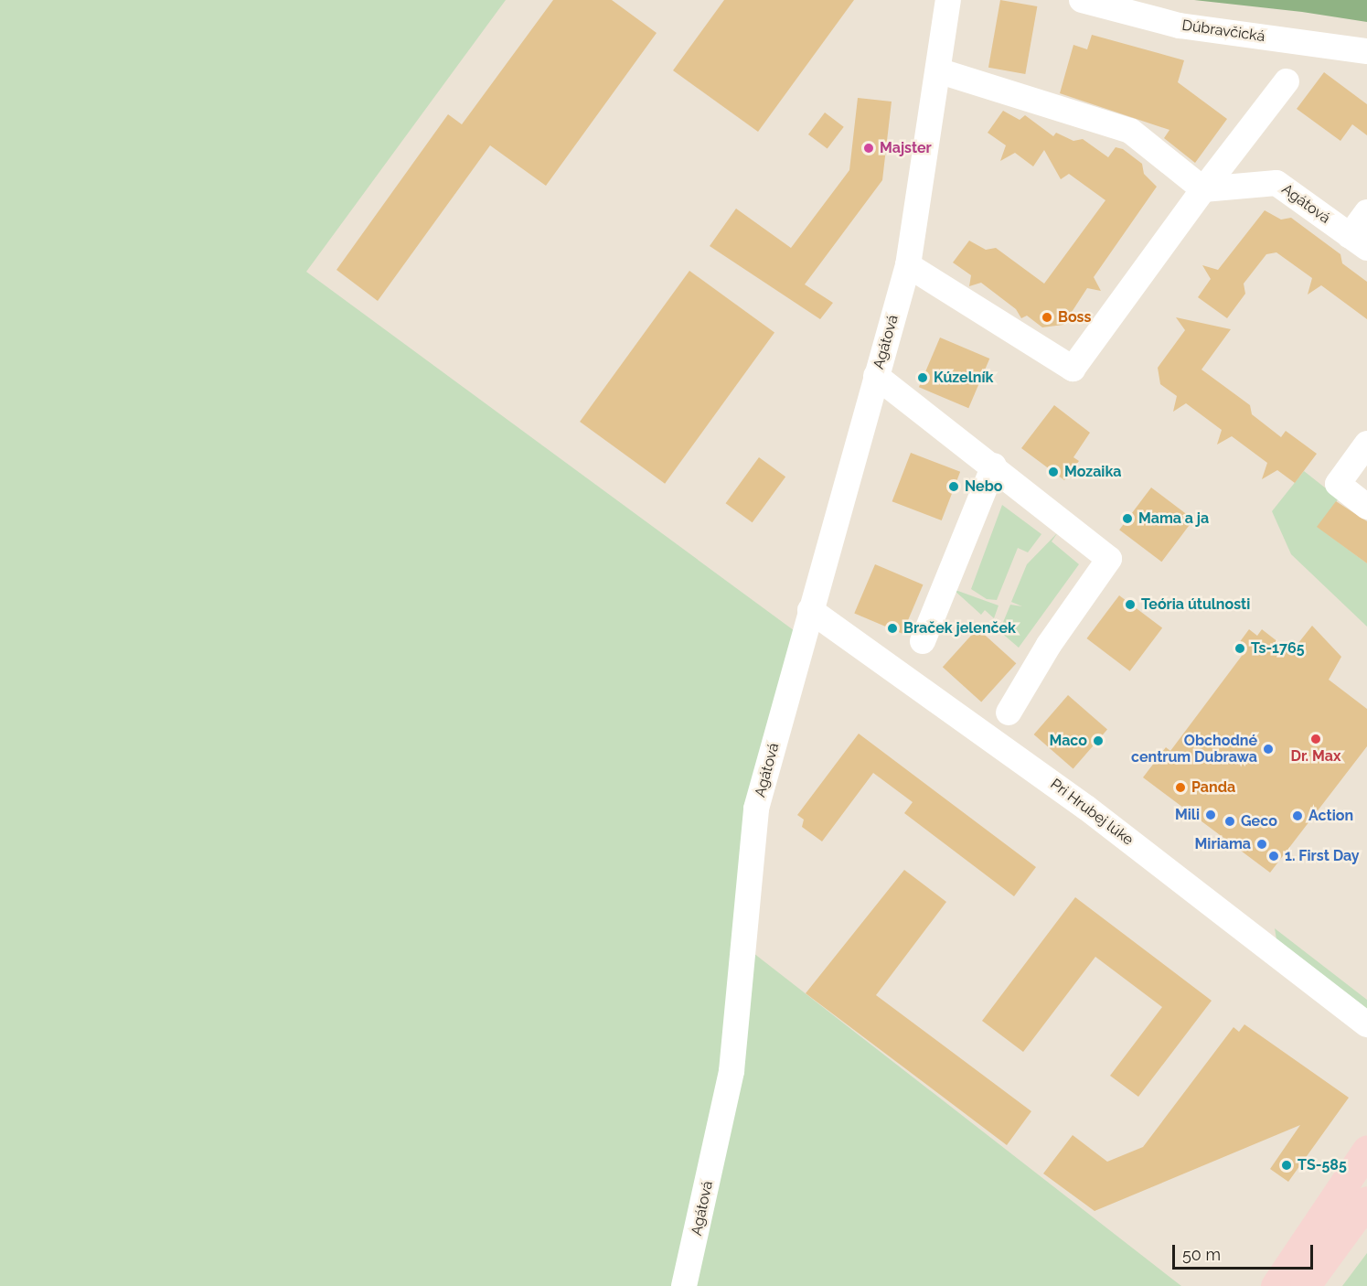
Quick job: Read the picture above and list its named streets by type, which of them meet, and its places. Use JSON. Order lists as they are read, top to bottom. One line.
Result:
{"streets":{"street":["Dúbravčická","Agátová","Pri Hrubej lúke"]},"crossings":[["Agátová","Pri Hrubej lúke"]],"places":["Majster","Boss","Kúzelník","Mozaika","Nebo","Mama a ja","Teória útulnosti","Braček jelenček","Ts-1765","Dr. Max","Maco","Obchodné centrum Dubrawa","Panda","Mili","Action","Geco","Miriama","1. First Day","TS-585"],"scale_bar":"50 m"}
